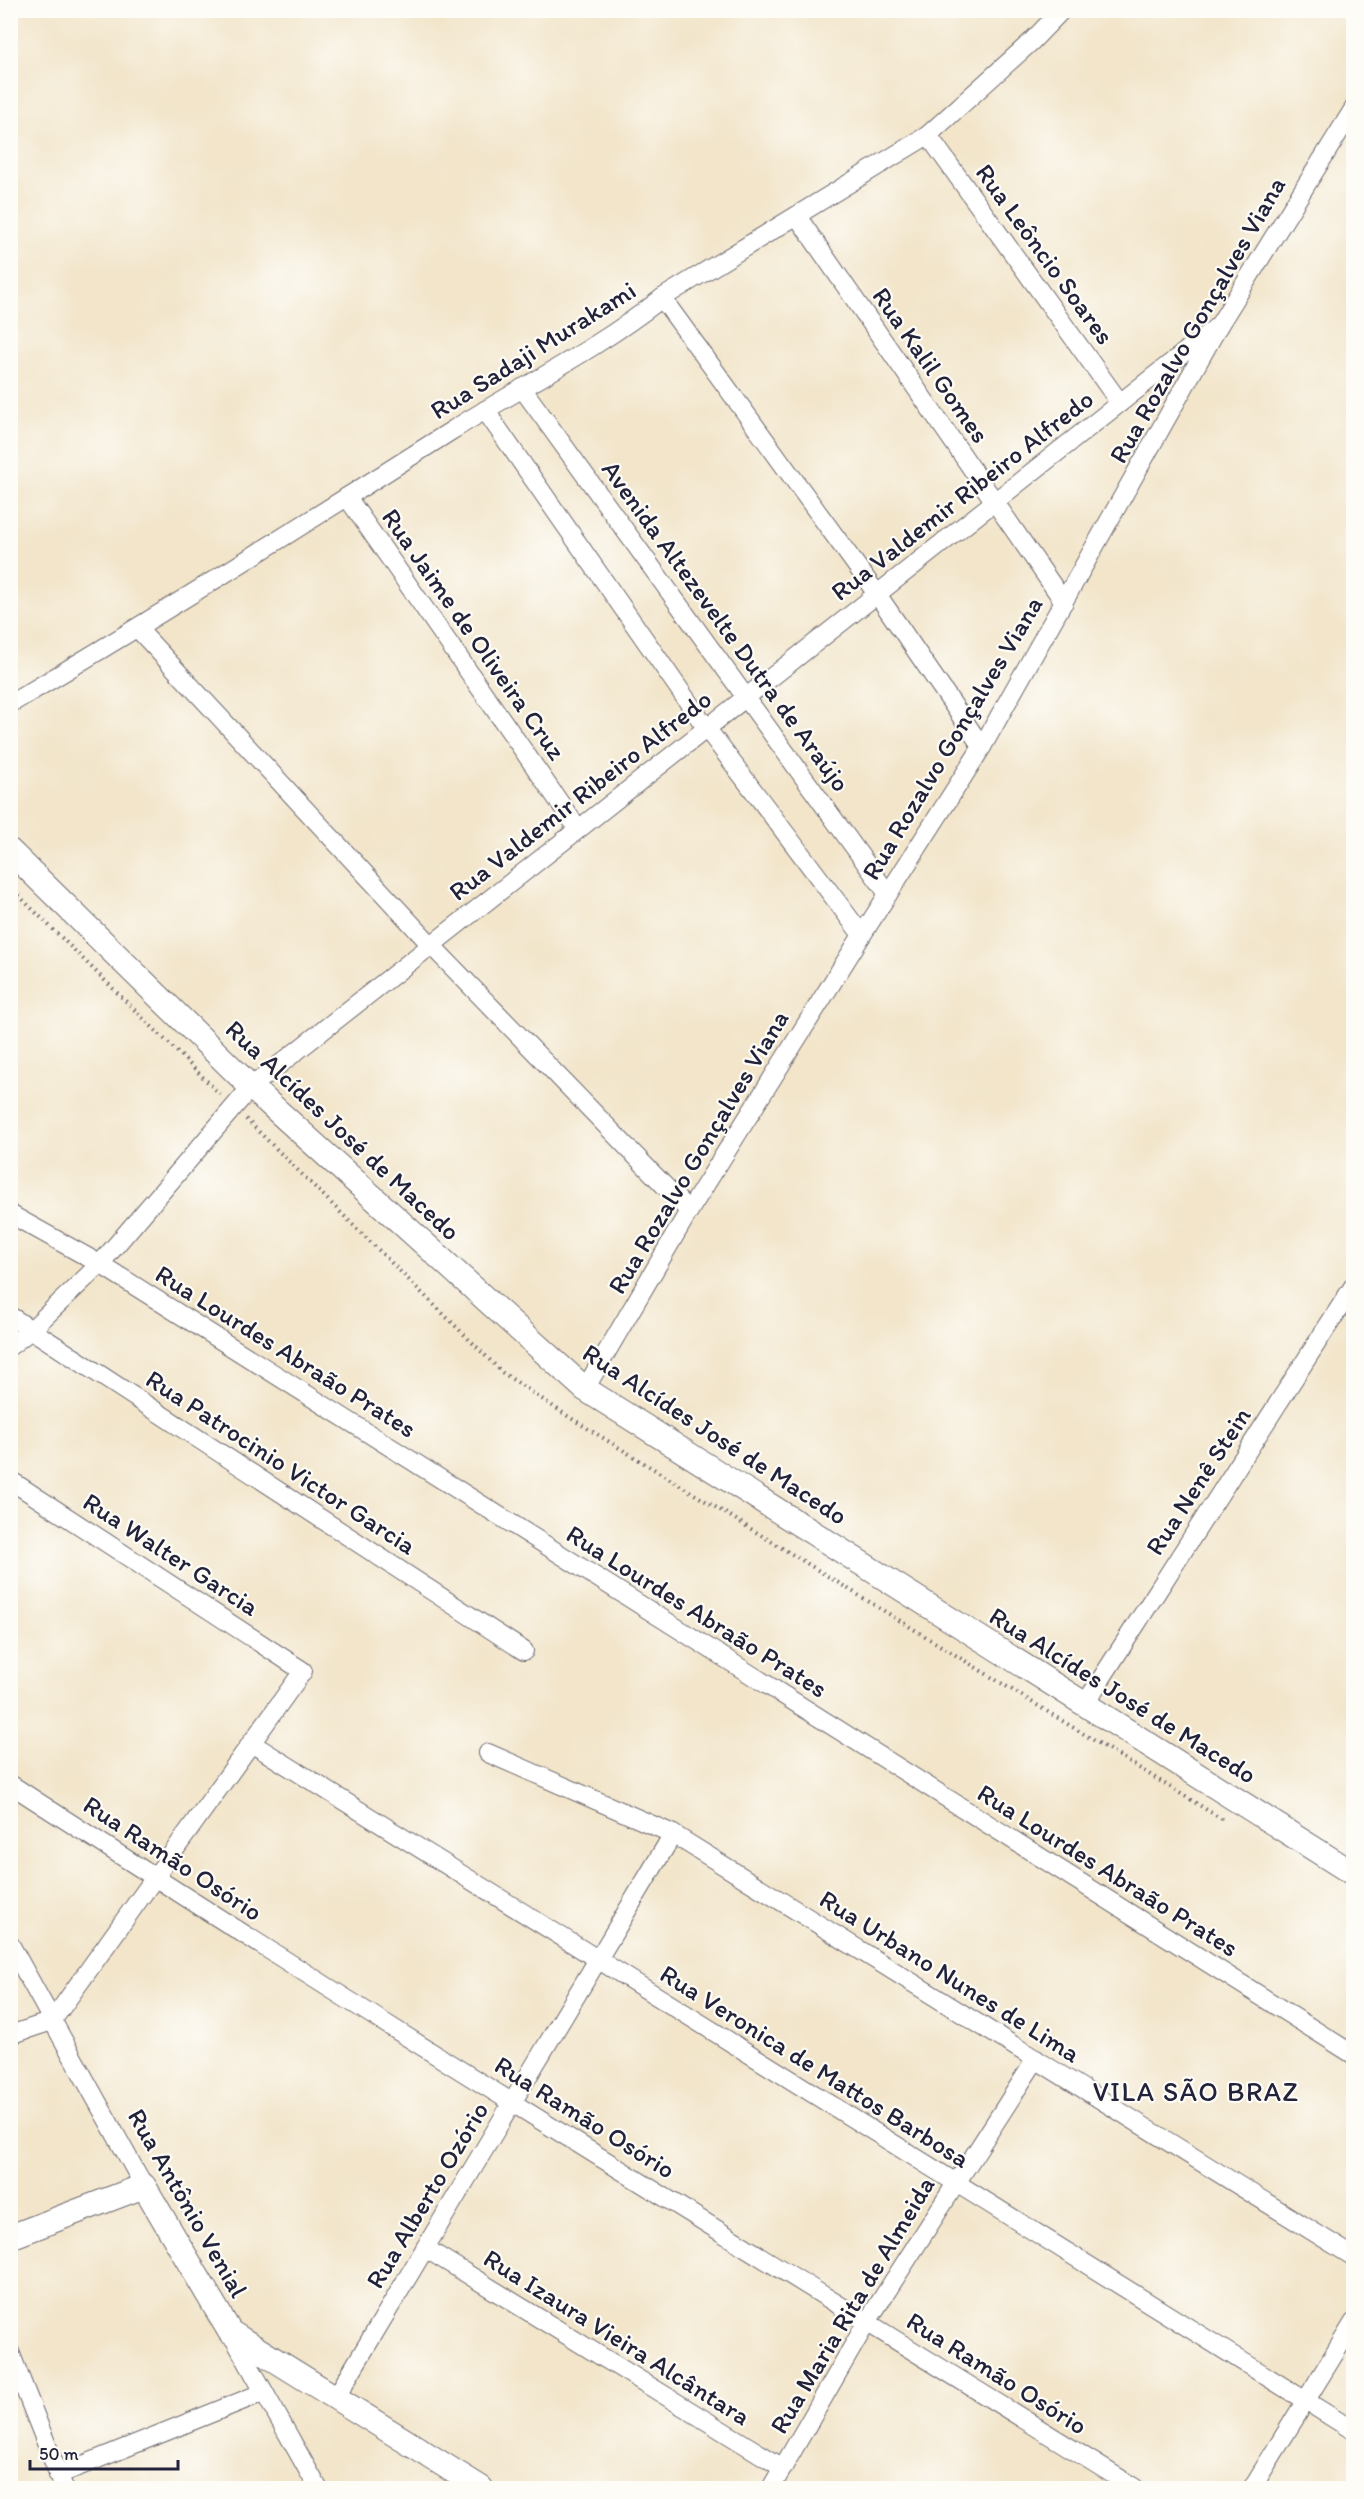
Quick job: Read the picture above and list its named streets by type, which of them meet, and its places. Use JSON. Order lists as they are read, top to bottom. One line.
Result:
{"streets":{"street":["Rua Leôncio Soares","Rua Rozalvo Gonçalves Viana","Rua Sadaji Murakami","Rua Kalil Gomes","Rua Valdemir Ribeiro Alfredo","Avenida Altezevelte Dutra de Araújo","Rua Jaime de Oliveira Cruz","Rua Alcídes José de Macedo","Rua Lourdes Abraão Prates","Rua Patrocinio Victor Garcia","Rua Nenê Stein","Rua Walter Garcia","Rua Ramão Osório","Rua Urbano Nunes de Lima","Rua Veronica de Mattos Barbosa","Rua Alberto Ozório","Rua Antônio Venial","Rua Maria Rita de Almeida","Rua Izaura Vieira Alcântara"]},"crossings":[["Rua Leôncio Soares","Rua Sadaji Murakami"],["Rua Leôncio Soares","Rua Valdemir Ribeiro Alfredo"],["Rua Rozalvo Gonçalves Viana","Rua Kalil Gomes"],["Rua Rozalvo Gonçalves Viana","Rua Valdemir Ribeiro Alfredo"],["Rua Rozalvo Gonçalves Viana","Avenida Altezevelte Dutra de Araújo"],["Rua Rozalvo Gonçalves Viana","Rua Alcídes José de Macedo"],["Rua Sadaji Murakami","Rua Kalil Gomes"],["Rua Sadaji Murakami","Avenida Altezevelte Dutra de Araújo"],["Rua Sadaji Murakami","Rua Jaime de Oliveira Cruz"],["Rua Kalil Gomes","Rua Valdemir Ribeiro Alfredo"],["Rua Valdemir Ribeiro Alfredo","Avenida Altezevelte Dutra de Araújo"],["Rua Valdemir Ribeiro Alfredo","Rua Jaime de Oliveira Cruz"],["Rua Valdemir Ribeiro Alfredo","Rua Alcídes José de Macedo"],["Rua Valdemir Ribeiro Alfredo","Rua Lourdes Abraão Prates"],["Rua Valdemir Ribeiro Alfredo","Rua Patrocinio Victor Garcia"],["Rua Alcídes José de Macedo","Rua Nenê Stein"],["Rua Walter Garcia","Rua Veronica de Mattos Barbosa"],["Rua Ramão Osório","Rua Alberto Ozório"],["Rua Ramão Osório","Rua Maria Rita de Almeida"],["Rua Urbano Nunes de Lima","Rua Alberto Ozório"],["Rua Urbano Nunes de Lima","Rua Maria Rita de Almeida"],["Rua Veronica de Mattos Barbosa","Rua Alberto Ozório"],["Rua Veronica de Mattos Barbosa","Rua Maria Rita de Almeida"],["Rua Alberto Ozório","Rua Izaura Vieira Alcântara"],["Rua Maria Rita de Almeida","Rua Izaura Vieira Alcântara"]],"districts":["VILA SÃO BRAZ"],"scale_bar":"50 m"}
